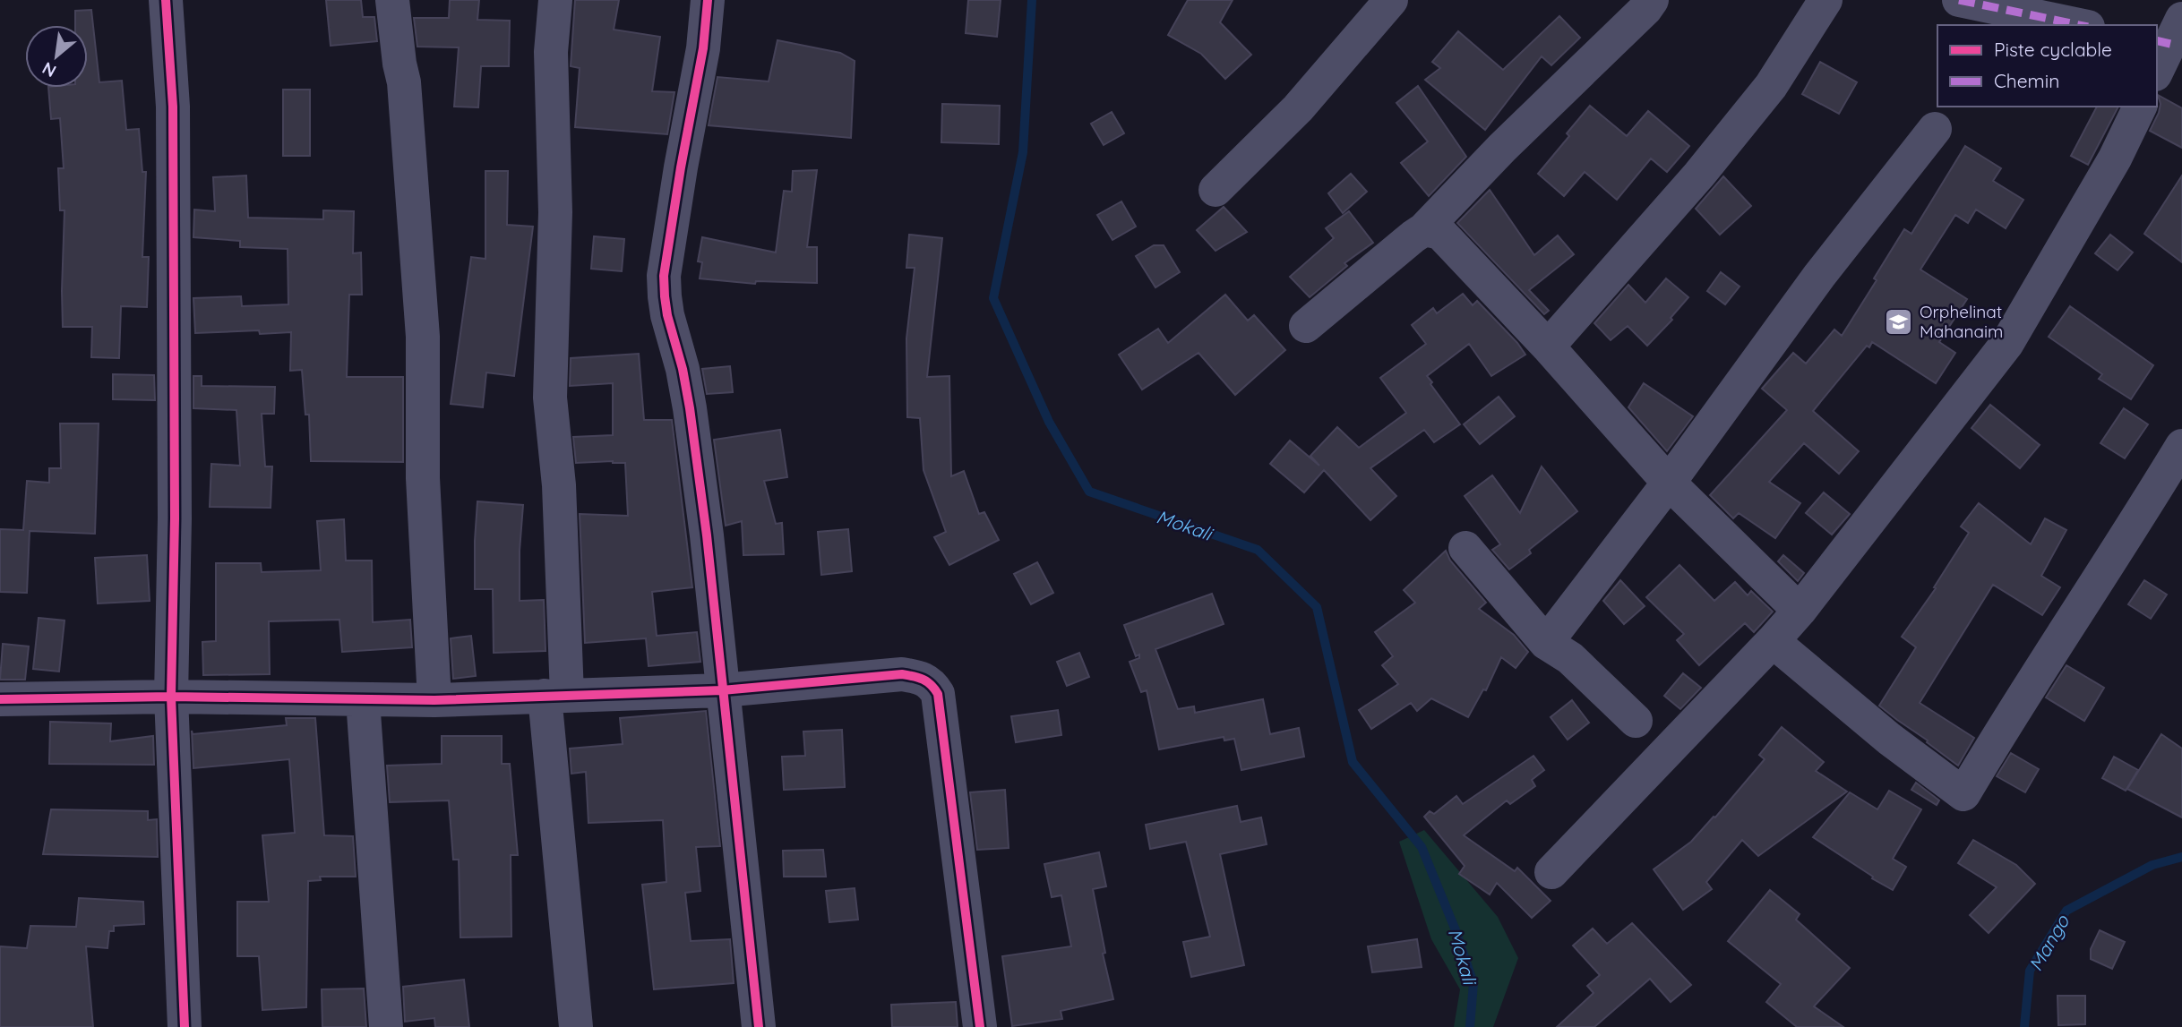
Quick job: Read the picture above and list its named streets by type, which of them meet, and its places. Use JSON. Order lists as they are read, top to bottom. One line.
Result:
{"water":["Mokali","Mango"],"places":{"school or university":["Orphelinat Mahanaim"]},"legend":["Piste cyclable","Chemin"],"north":"bottom left"}
